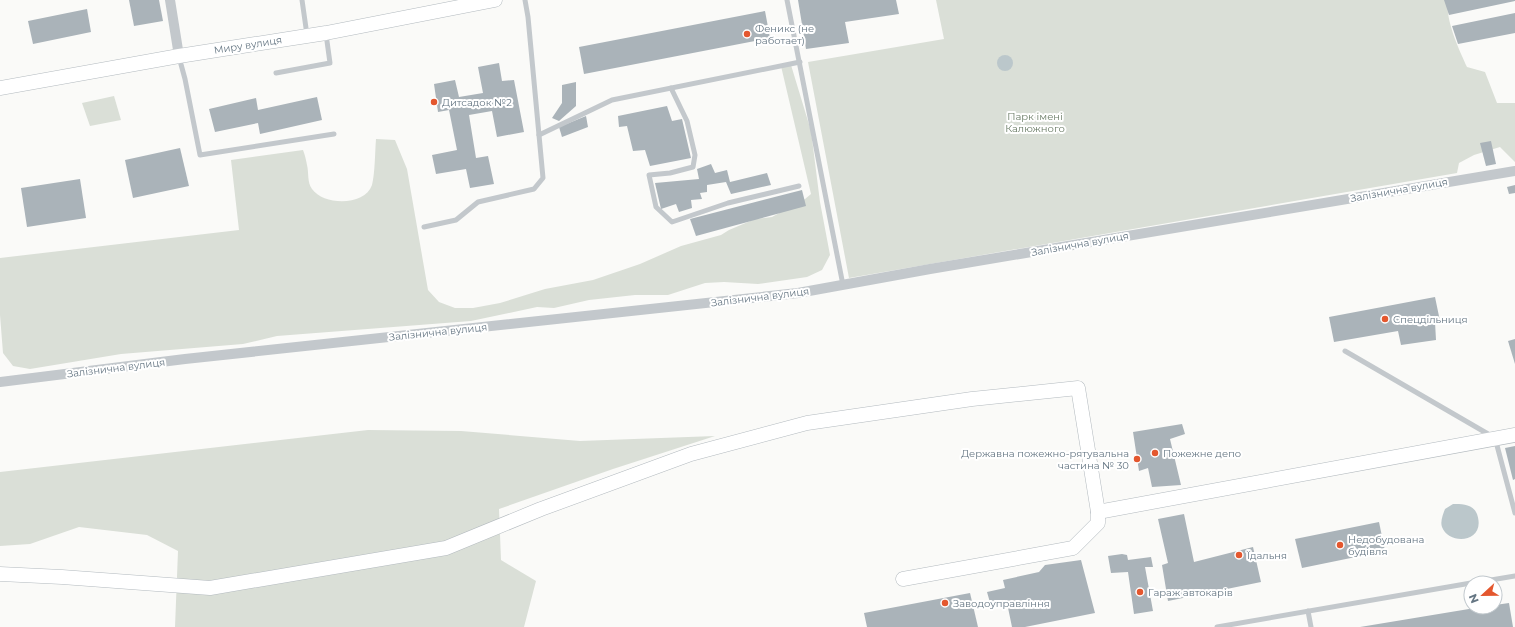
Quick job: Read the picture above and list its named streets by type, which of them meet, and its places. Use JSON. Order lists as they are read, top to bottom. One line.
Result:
{"streets":{"street":["Миру вулиця","Залізнична вулиця"]},"parks":["Парк імені Калюжного"],"places":["Феникс (не работает)","Дитсадок №2","Спецдільниця","Пожежне депо","Державна пожежно-рятувальна частина № 30","Недобудована будівля","Їдальня","Гараж автокарів","Заводоуправління"],"north":"left"}
